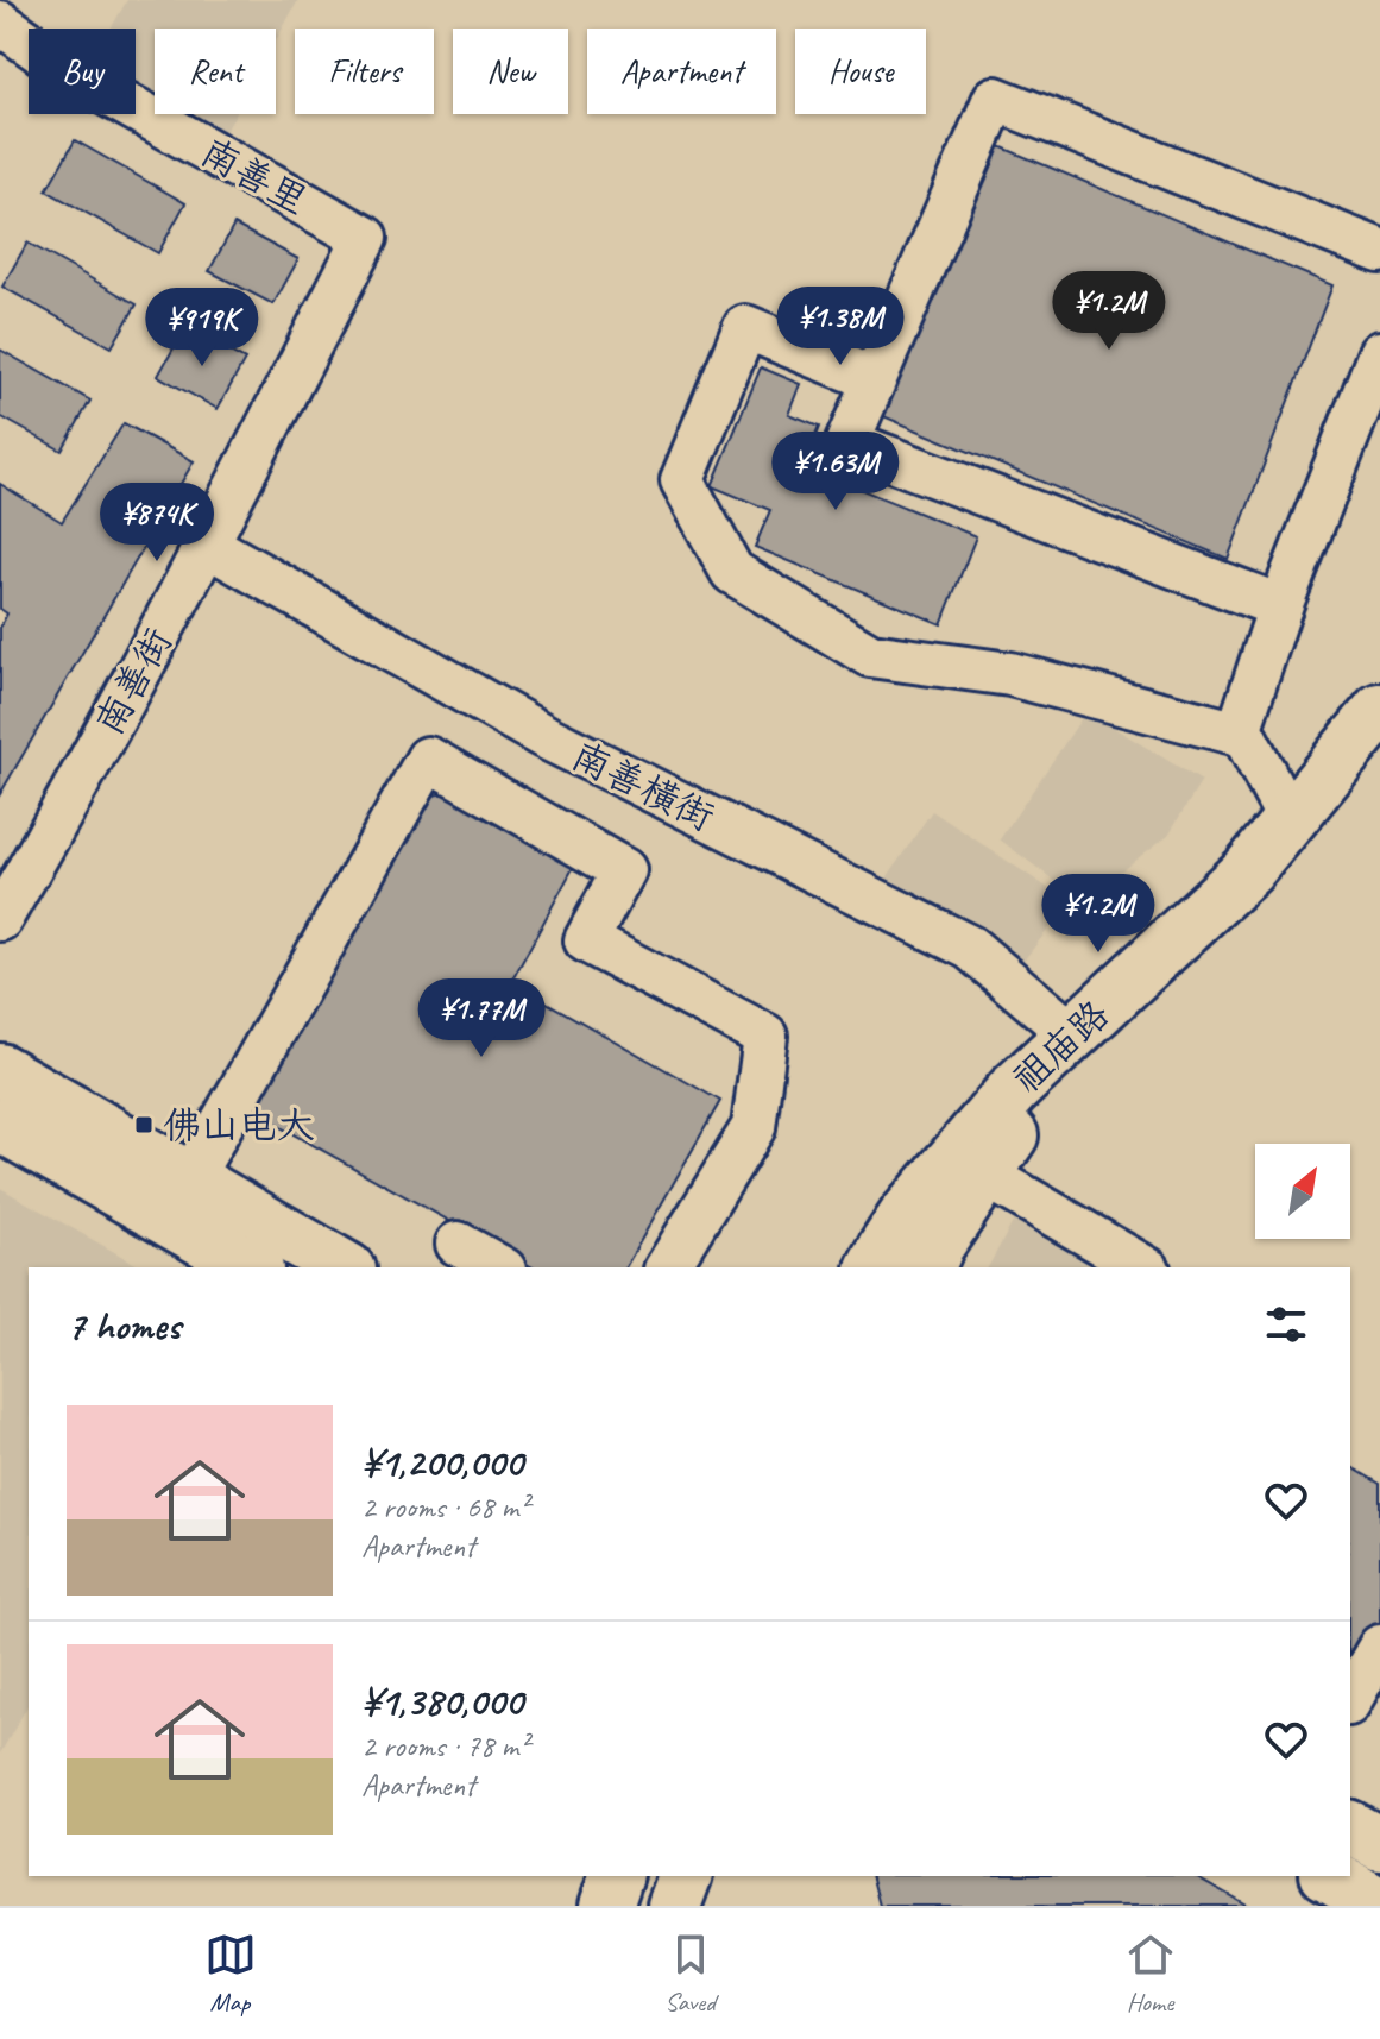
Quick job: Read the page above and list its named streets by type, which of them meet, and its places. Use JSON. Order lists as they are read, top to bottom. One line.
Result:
{"streets":{"main road":["祖庙路"],"street":["南善里","南善街","南善横街"]},"crossings":[["南善里","南善街"],["南善街","南善横街"],["南善横街","祖庙路"]],"places":{"transit":["佛山电大"]},"north":"top right","page":{"chip":["Buy","Rent","Filters","New","Apartment","House"],"price":["¥1.2M","¥1.38M","¥919K","¥1.63M","¥874K","¥1.2M","¥1.77M"],"heading":"7 homes","list":[{"name":"¥1,200,000","note":"2 rooms · 68 m² · Apartment"},{"name":"¥1,380,000","note":"2 rooms · 78 m² · Apartment"}],"tabs":["Map","Saved","Home"]}}
